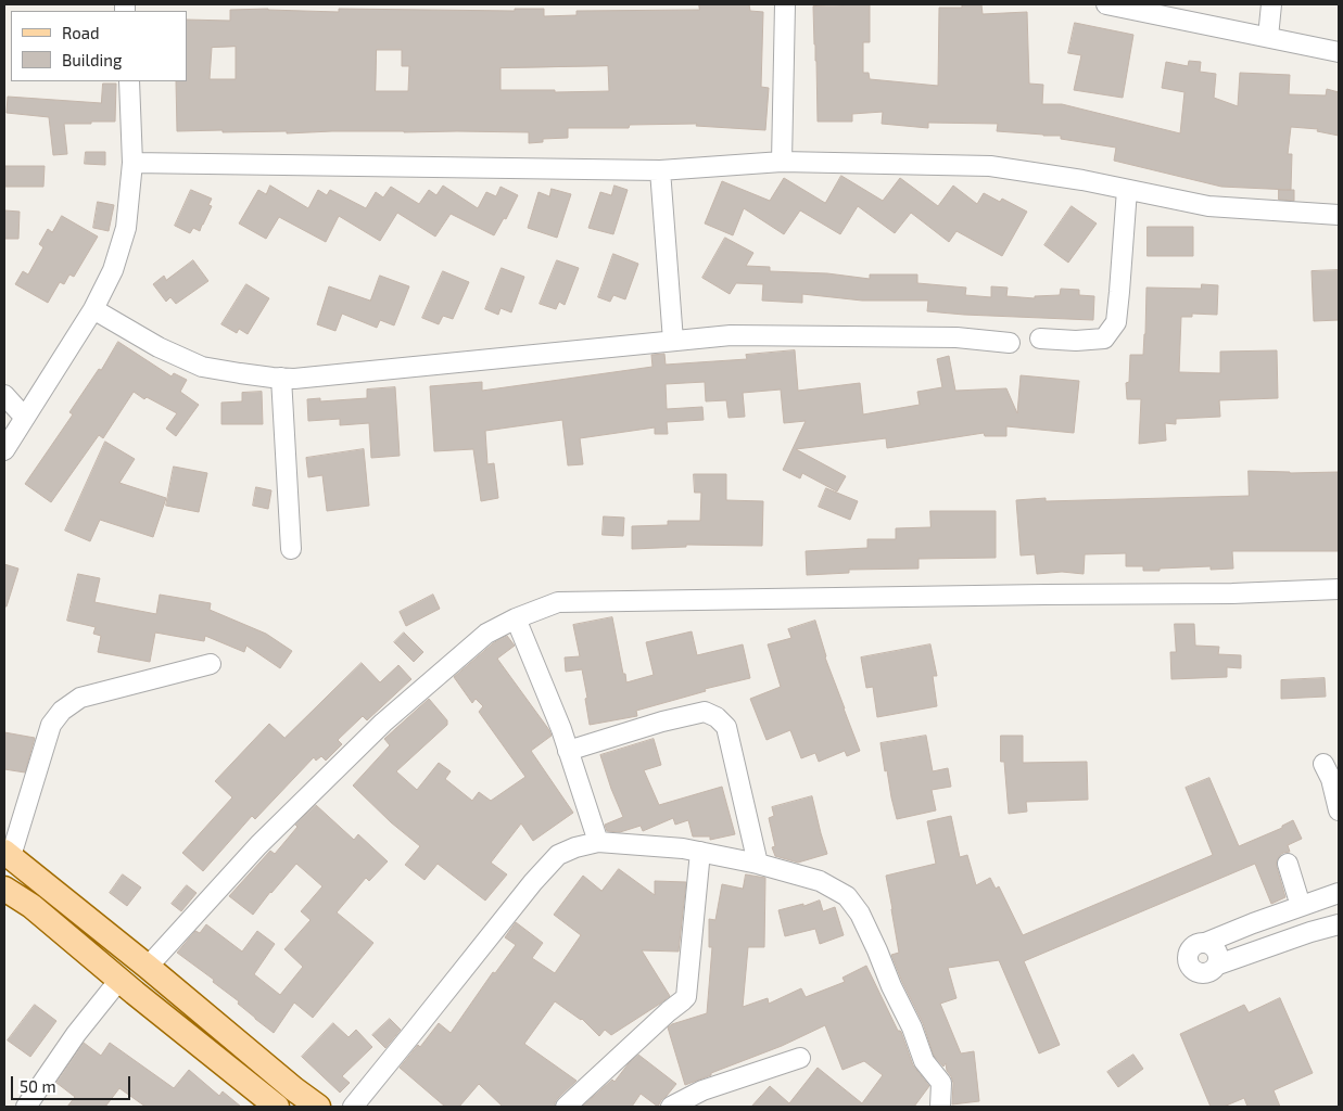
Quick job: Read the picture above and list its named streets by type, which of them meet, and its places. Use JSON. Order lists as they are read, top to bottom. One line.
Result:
{"legend":["Road","Building"],"scale_bar":"50 m"}
